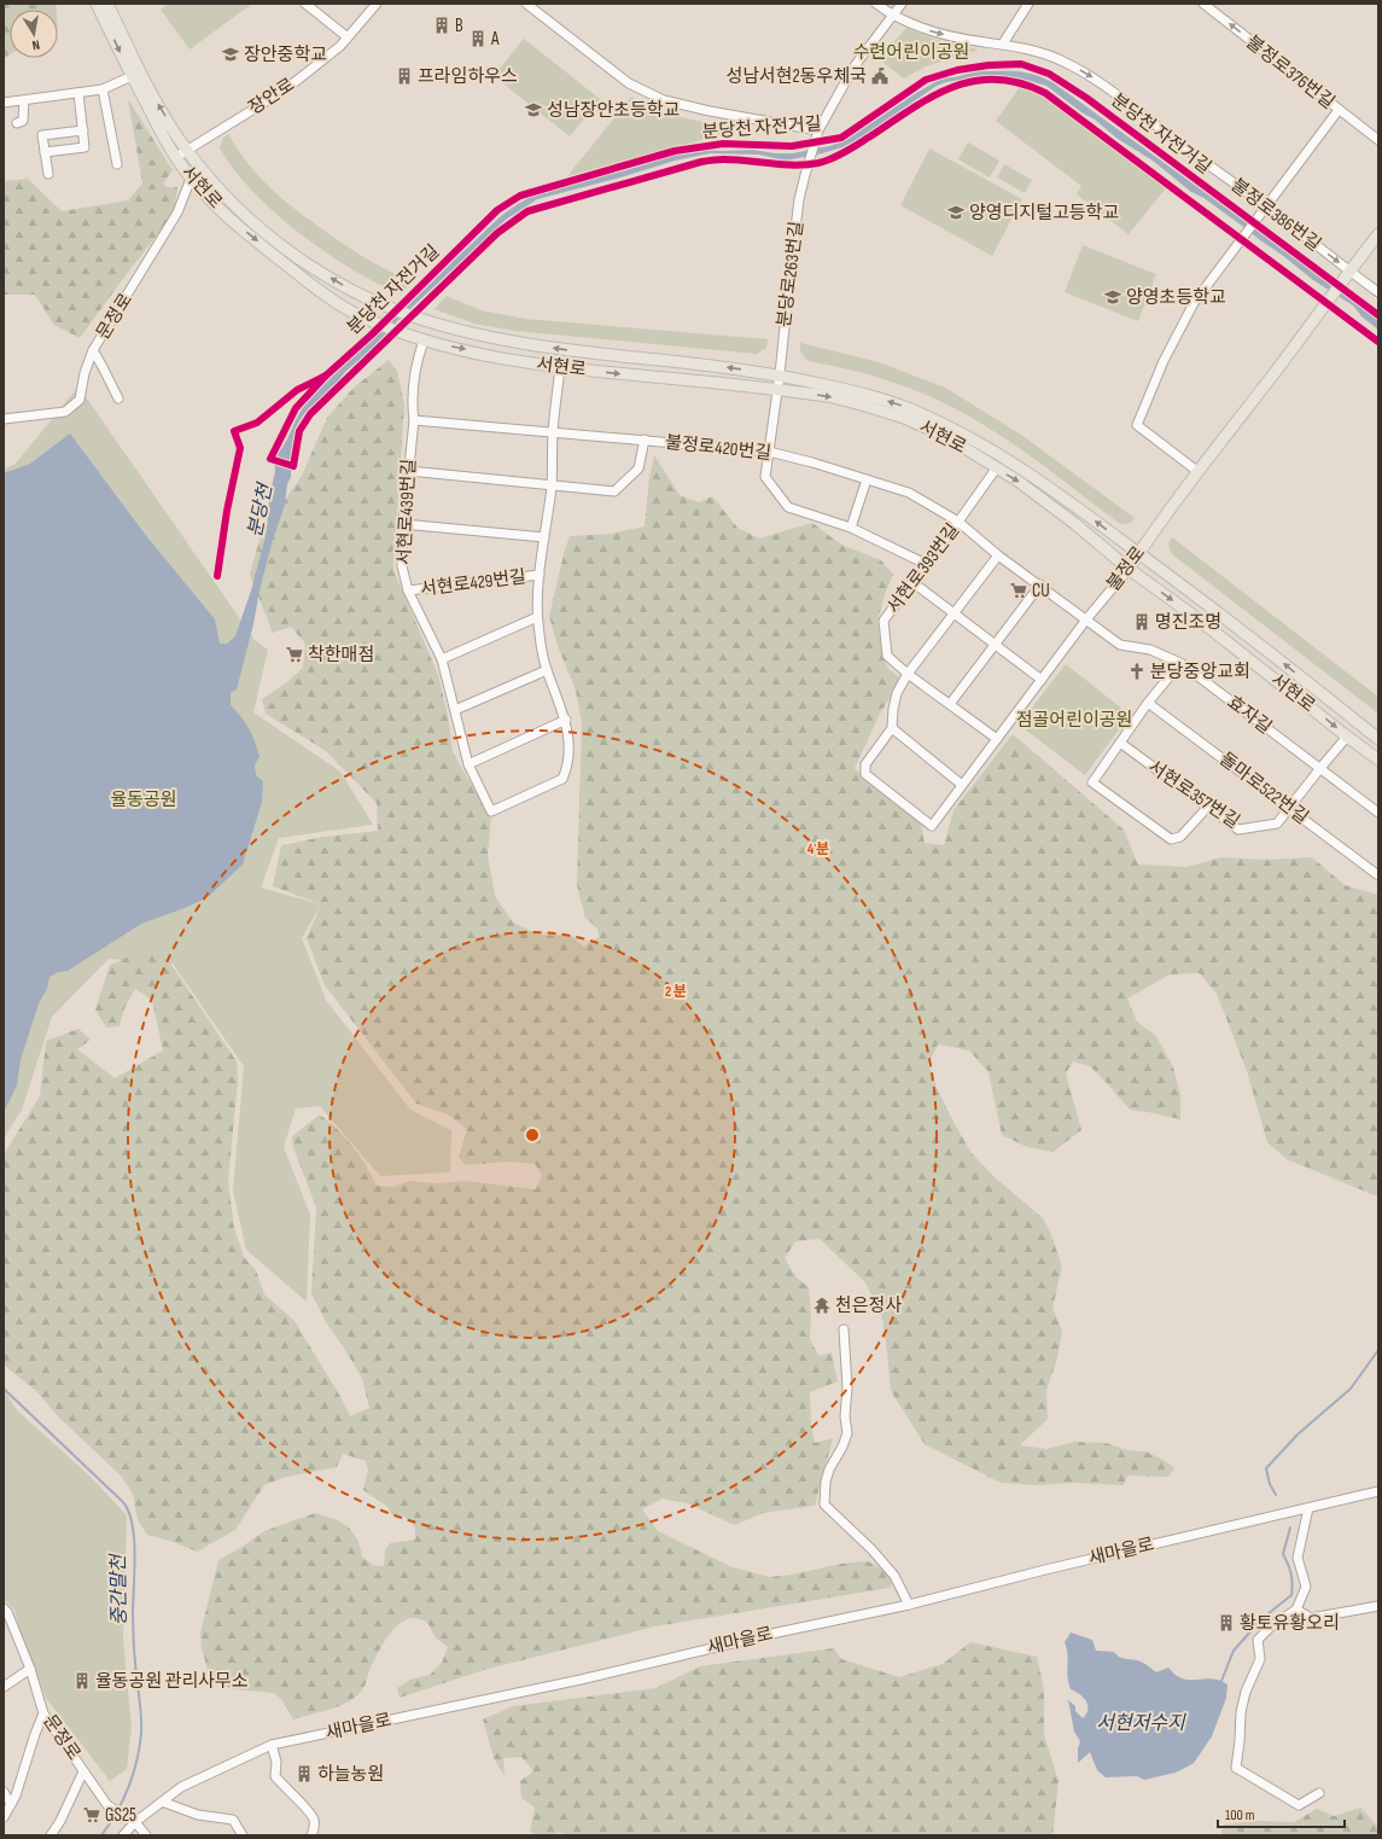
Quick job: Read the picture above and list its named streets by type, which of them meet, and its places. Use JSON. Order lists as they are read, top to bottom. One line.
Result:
{"streets":{"main road":["서현로","불정로"],"street":["불정로376번길","장안로","불정로386번길","분당로263번길","문정로","불정로420번길","서현로439번길","서현로393번길","서현로429번길","효자길","돌마로522번길","서현로357번길","새마을로"],"cycle path":["분당천 자전거길"]},"crossings":[["장안로","서현로"],["서현로","분당로263번길"],["서현로","문정로"],["서현로","서현로439번길"],["서현로","서현로393번길"],["서현로","불정로"],["서현로","서현로429번길"],["서현로","서현로357번길"],["불정로386번길","불정로"],["분당로263번길","불정로420번길"],["분당로263번길","서현로393번길"],["문정로","새마을로"],["불정로420번길","서현로439번길"],["불정로420번길","서현로393번길"],["불정로420번길","불정로"],["불정로420번길","서현로429번길"],["불정로420번길","효자길"],["서현로439번길","서현로429번길"],["서현로393번길","불정로"],["불정로","효자길"],["효자길","서현로357번길"],["돌마로522번길","서현로357번길"]],"one_way":["불정로376번길","불정로386번길"],"water":["분당천","중간말천","서현저수지"],"parks":["수련어린이공원","점골어린이공원","율동공원"],"places":{"building":["B","A","프라임하우스","명진조명","황토유황오리","율동공원 관리사무소","하늘농원"],"school or university":["장안중학교","성남장안초등학교","양영디지털고등학교","양영초등학교"],"public building":["성남서현2동우체국"],"supermarket":["CU","착한매점","GS25"],"church":["분당중앙교회"],"temple":["천은정사"]},"scale_bar":"100 m","north":"bottom","rings":["4 분","2 분"]}
